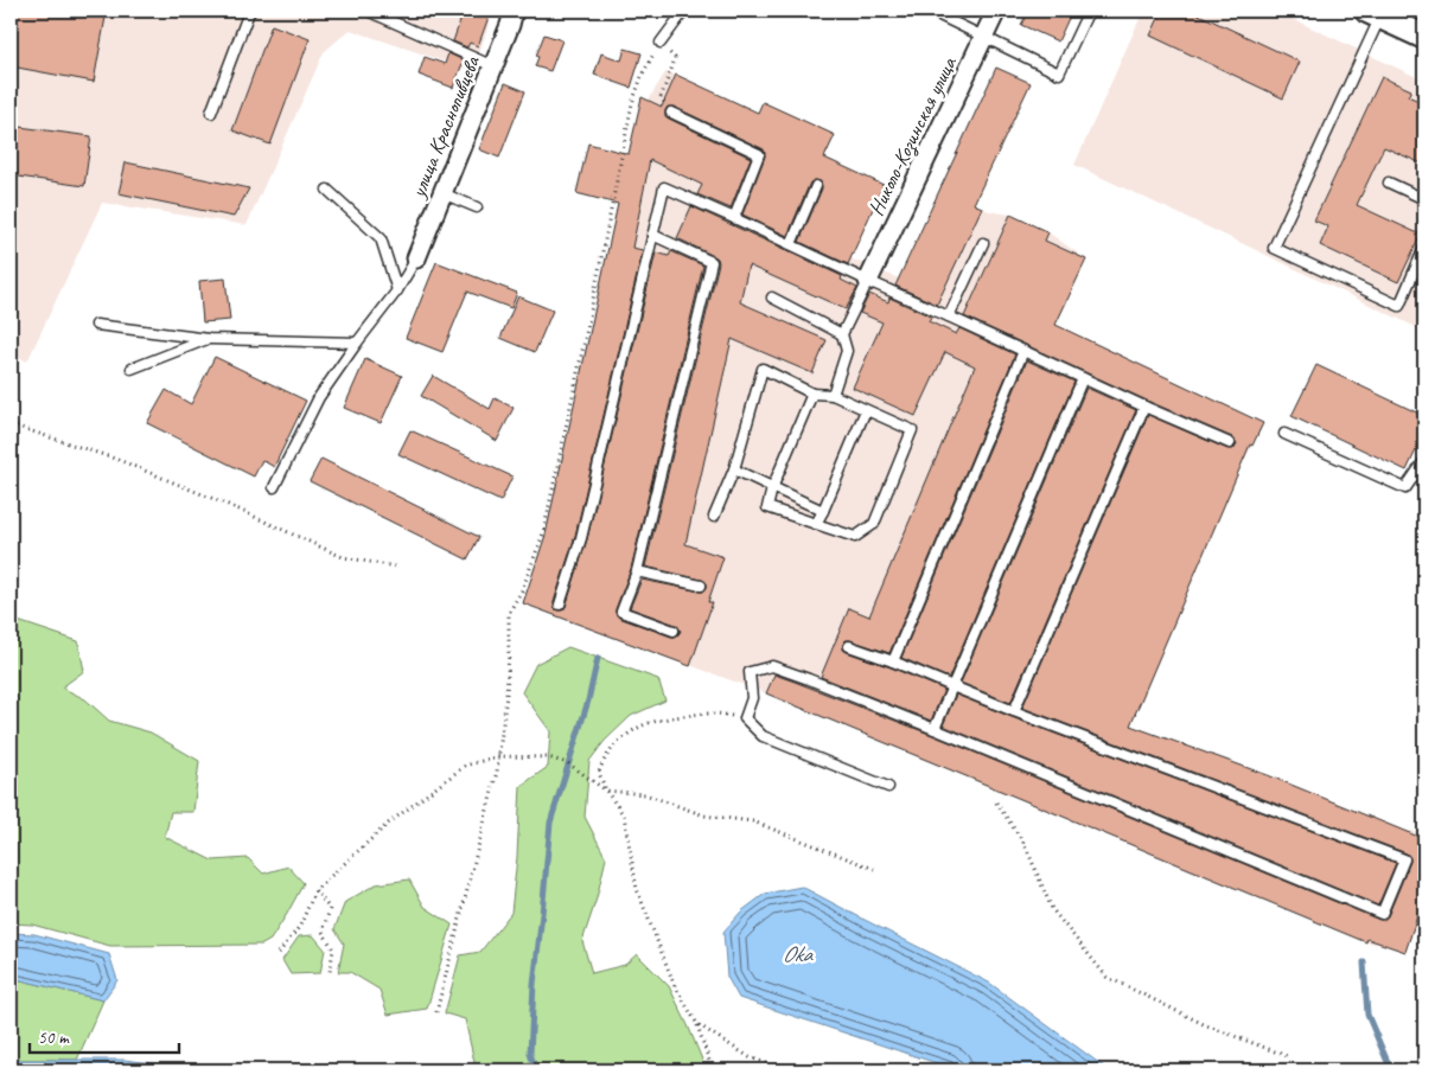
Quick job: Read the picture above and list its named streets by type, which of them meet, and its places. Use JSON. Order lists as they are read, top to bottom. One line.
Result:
{"streets":{"street":["улица Краснопивцева","Николо-Козинская улица"]},"water":["Oka"],"scale_bar":"50 m"}
